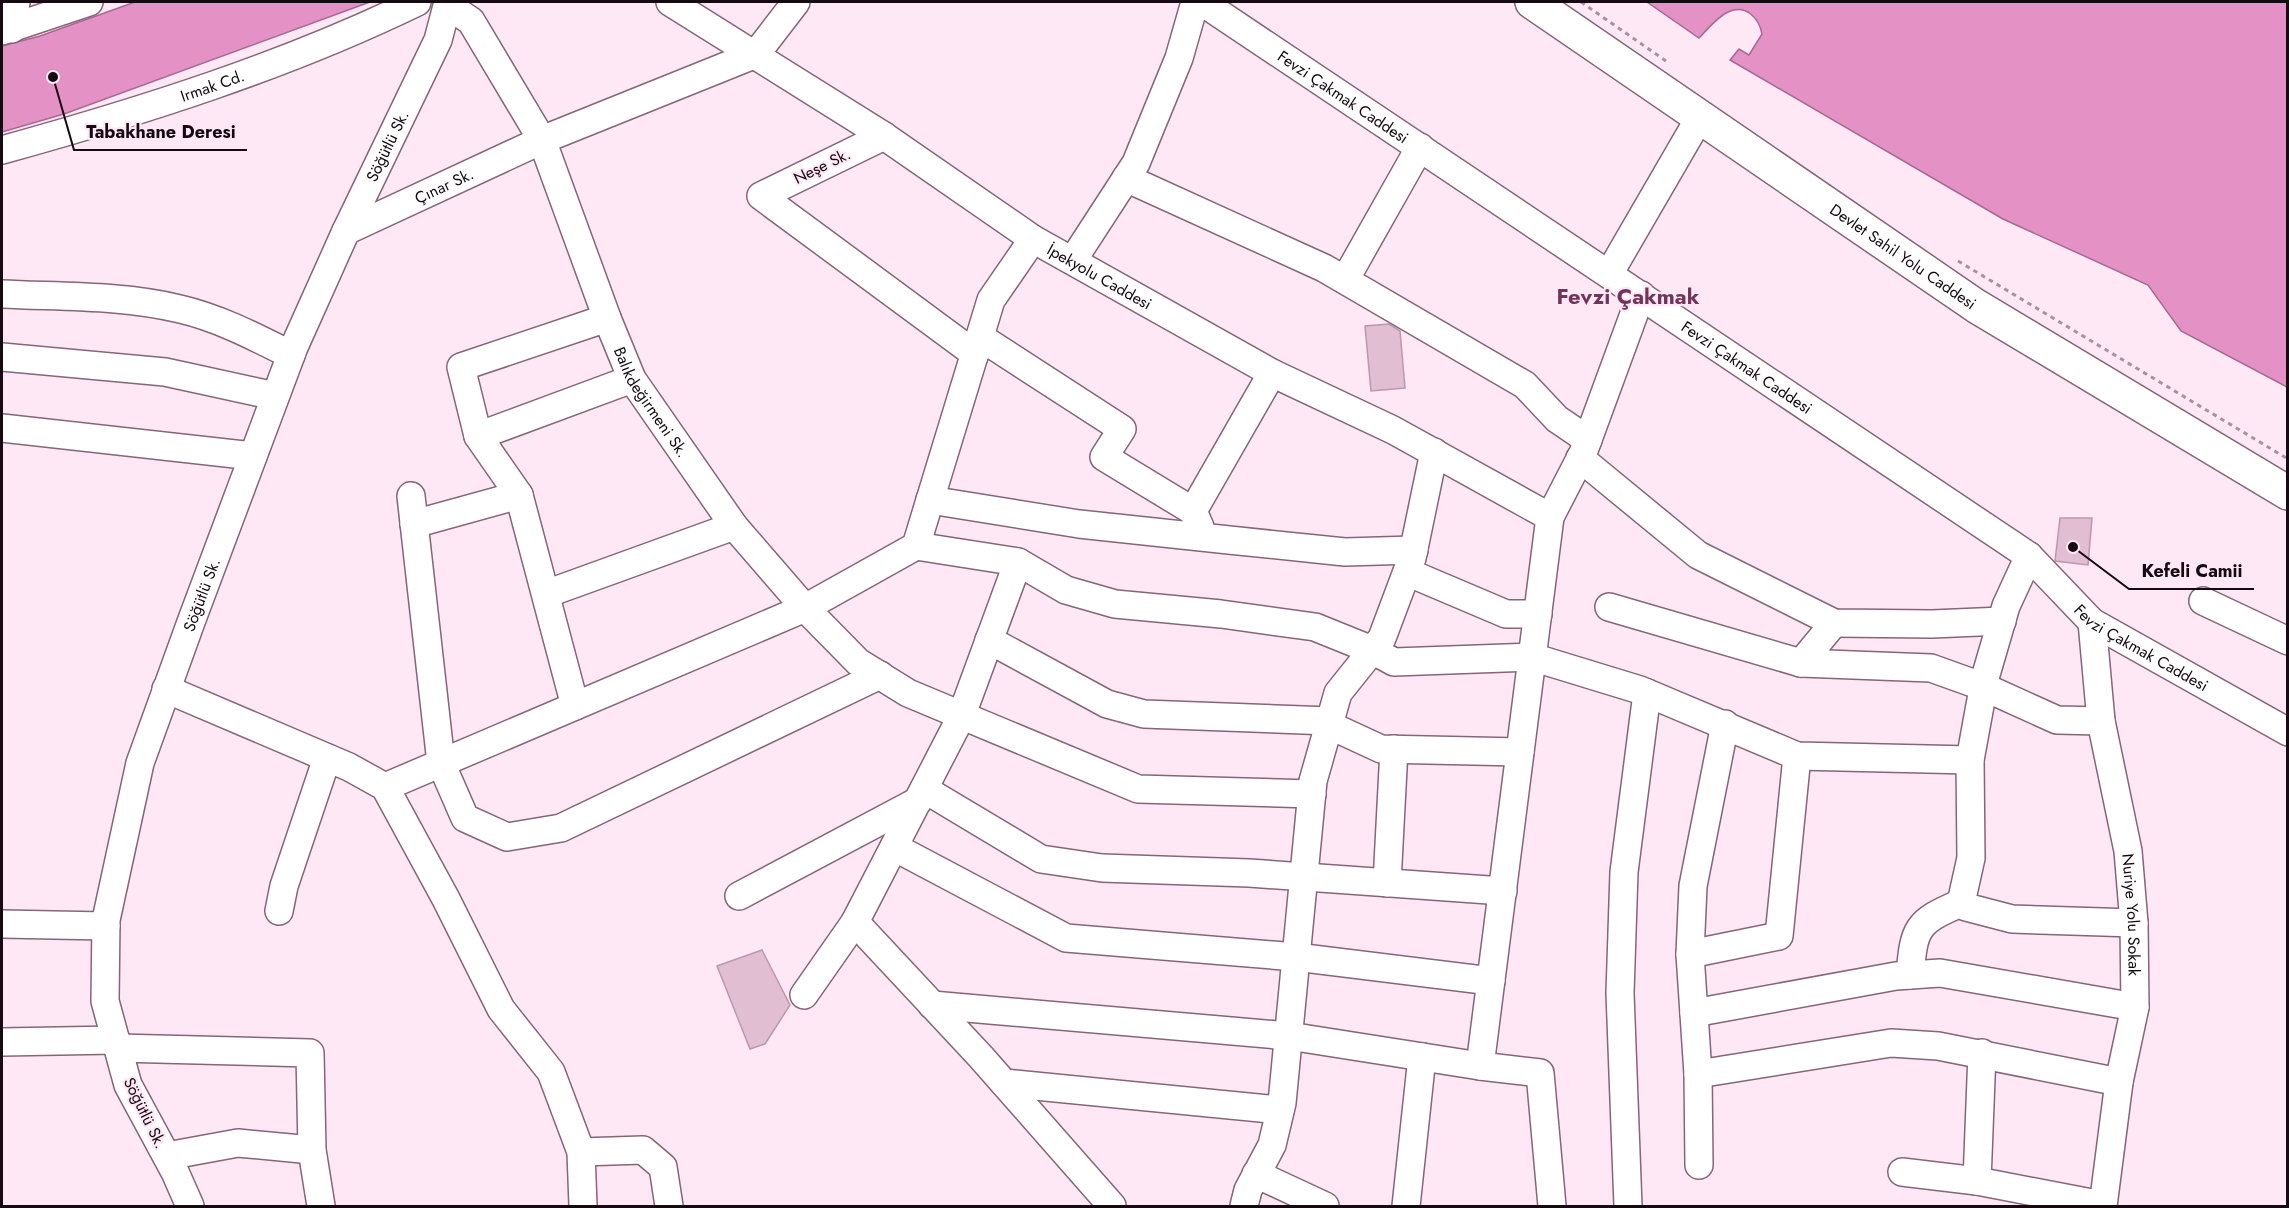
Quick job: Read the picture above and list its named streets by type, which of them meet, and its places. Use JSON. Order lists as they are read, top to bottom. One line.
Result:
{"streets":{"main road":["Devlet Sahil Yolu Caddesi"],"street":["Irmak Cd.","Fevzi Çakmak Caddesi","Söğütlü Sk.","Neşe Sk.","Çınar Sk.","İpekyolu Caddesi","Balıkdeğirmeni Sk.","Nuriye Yolu Sokak"]},"crossings":[["Fevzi Çakmak Caddesi","Nuriye Yolu Sokak"],["Söğütlü Sk.","Çınar Sk."],["Söğütlü Sk.","Balıkdeğirmeni Sk."],["Neşe Sk.","İpekyolu Caddesi"],["Çınar Sk.","İpekyolu Caddesi"],["Çınar Sk.","Balıkdeğirmeni Sk."]],"districts":["Fevzi Çakmak"],"places":["Tabakhane Deresi","Kefeli Camii"]}
